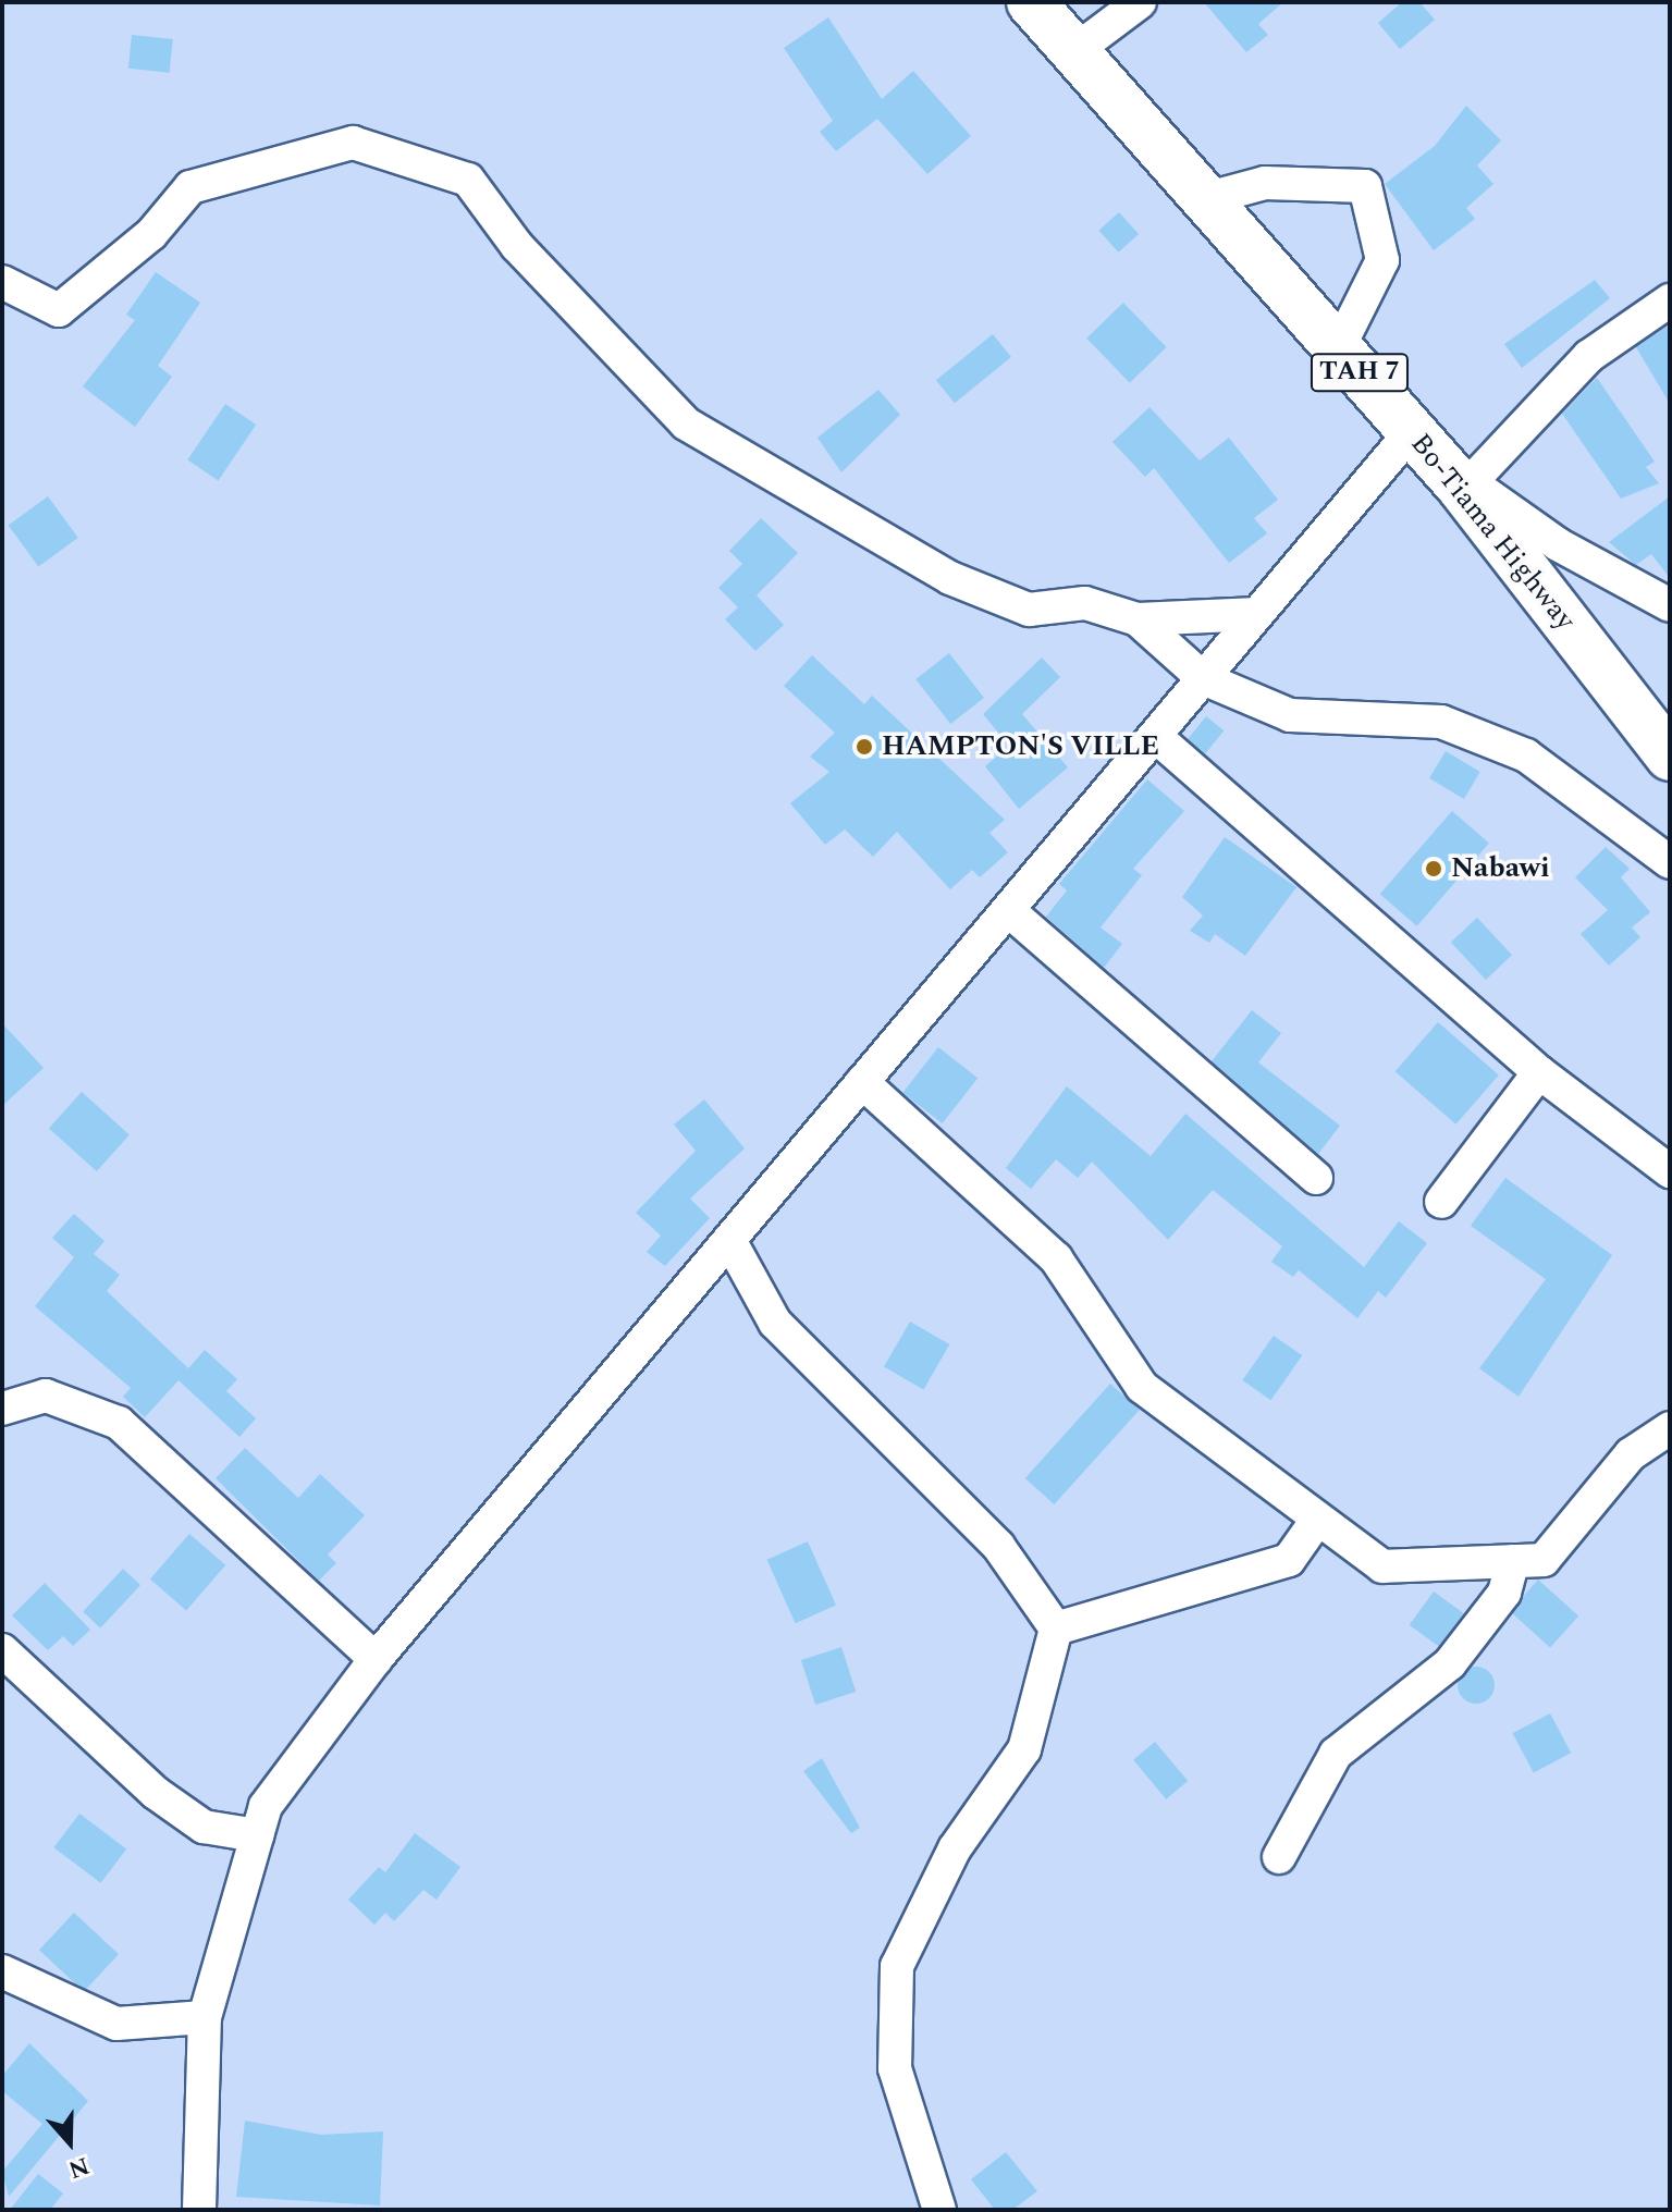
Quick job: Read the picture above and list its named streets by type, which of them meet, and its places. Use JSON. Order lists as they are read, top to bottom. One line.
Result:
{"streets":{"highway":["TAH 7","Bo-Tiama Highway"]},"places":["HAMPTON'S VILLE","Nabawi"],"north":"bottom"}
